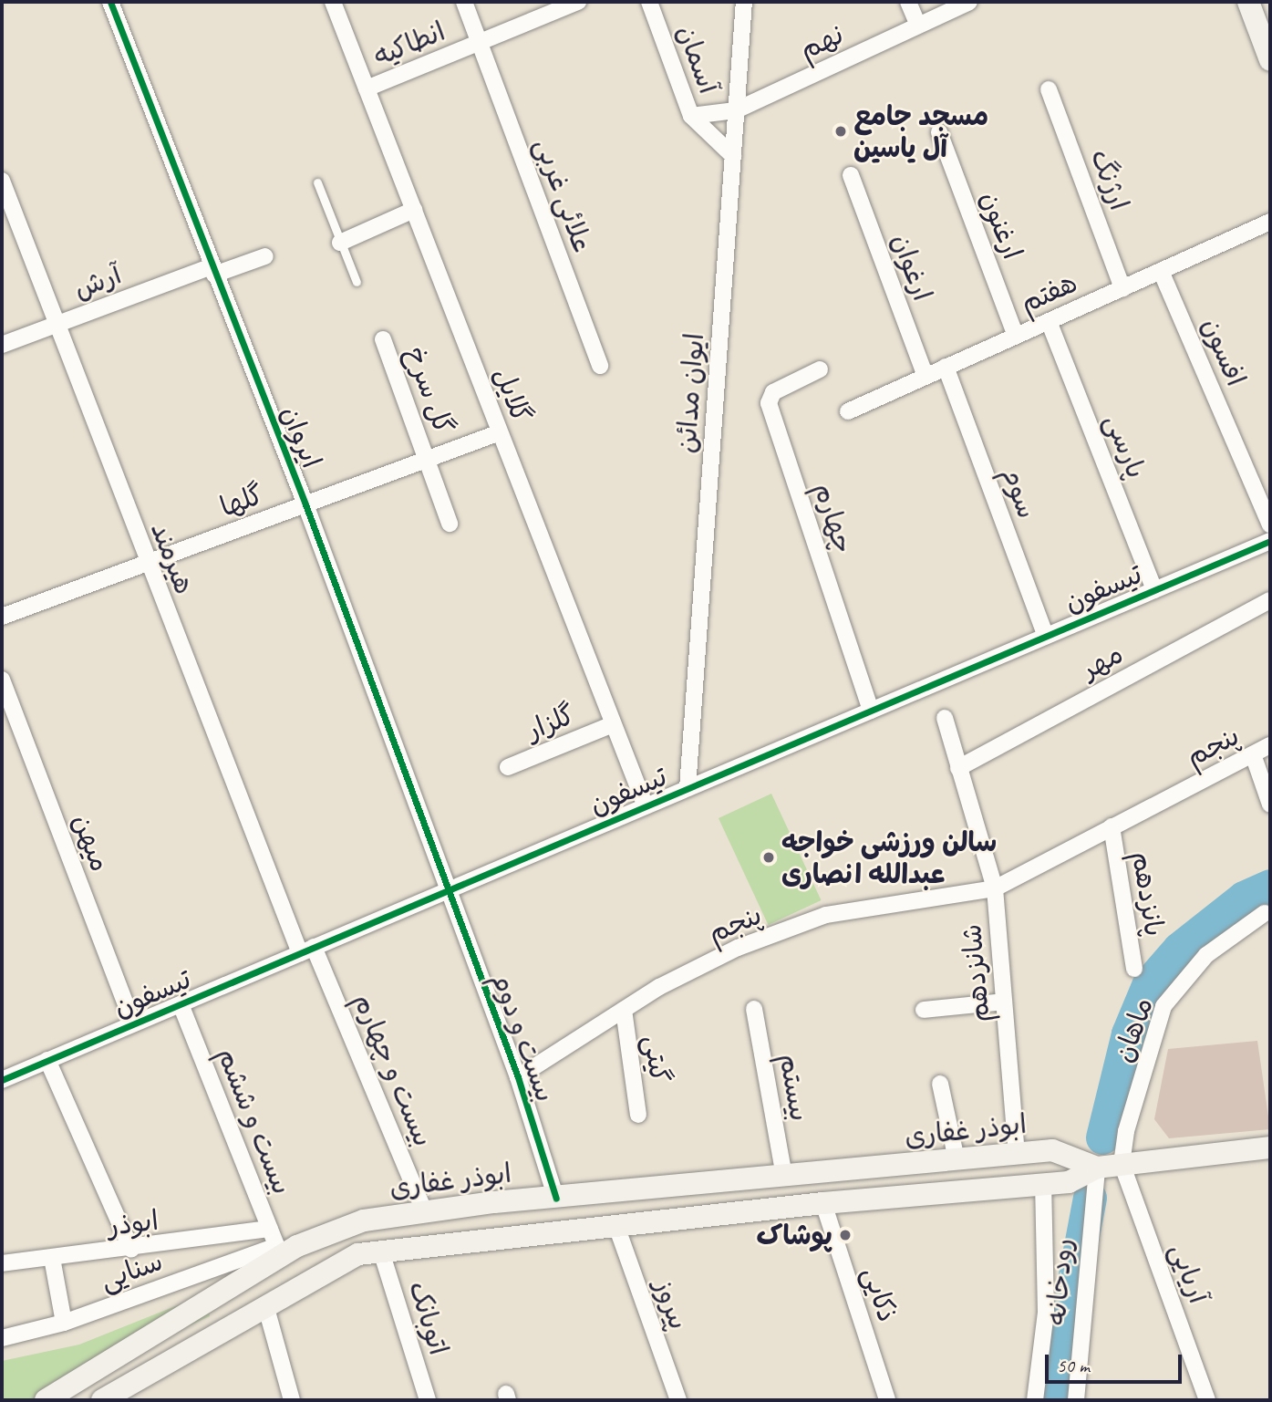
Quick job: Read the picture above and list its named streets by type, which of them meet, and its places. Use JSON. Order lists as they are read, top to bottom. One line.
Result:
{"streets":{"main road":["ابوذر غفاری"],"street":["نهم","انطاکیه","آسمان","ارژنگ","علائی غربی","ارغنون","ارغوان","آرش","هفتم","افسون","گل سرخ","ایوان مدائن","گلایل","ایروان","پارسی","سوم","گلها","چهارم","هیرمند","تیسفون","مهر","گلزار","پنجم","میهن","پانزدهم","شانزدهم","ماهان","بیست و دوم","گیتی","بیست و چهارم","بیستم","بیست و ششم","ابوذر","سنایی","آریایی","رودخانه","ذکایی","پیروز","اتوبانک"]},"crossings":[["نهم","آسمان"],["نهم","ایوان مدائن"],["انطاکیه","علائی غربی"],["انطاکیه","گلایل"],["آسمان","ایوان مدائن"],["ارژنگ","هفتم"],["ارغنون","هفتم"],["ارغوان","هفتم"],["آرش","ایروان"],["آرش","هیرمند"],["هفتم","افسون"],["هفتم","پارسی"],["هفتم","سوم"],["گل سرخ","گلها"],["ایوان مدائن","تیسفون"],["گلایل","گلها"],["گلایل","تیسفون"],["گلایل","گلزار"],["ایروان","گلها"],["ایروان","تیسفون"],["ایروان","بیست و دوم"],["پارسی","تیسفون"],["سوم","تیسفون"],["گلها","هیرمند"],["چهارم","تیسفون"],["هیرمند","تیسفون"],["هیرمند","بیست و چهارم"],["تیسفون","میهن"],["تیسفون","بیست و دوم"],["تیسفون","بیست و چهارم"],["تیسفون","بیست و ششم"],["مهر","شانزدهم"],["پنجم","پانزدهم"],["پنجم","شانزدهم"],["پنجم","بیست و دوم"],["پنجم","گیتی"],["شانزدهم","ابوذر غفاری"],["ماهان","ابوذر غفاری"],["ماهان","آریایی"],["بیست و دوم","ابوذر غفاری"],["بیست و چهارم","ابوذر غفاری"],["بیستم","ابوذر غفاری"],["بیست و ششم","ابوذر غفاری"],["بیست و ششم","ابوذر"],["بیست و ششم","سنایی"],["ابوذر غفاری","سنایی"],["ابوذر غفاری","آریایی"],["ابوذر غفاری","رودخانه"],["ابوذر غفاری","ذکایی"],["ابوذر غفاری","پیروز"],["ابوذر غفاری","اتوبانک"]],"places":["مسجد جامع آل یاسین","سالن ورزشی خواجه عبدالله انصاری","پوشاک"],"scale_bar":"50 m"}
